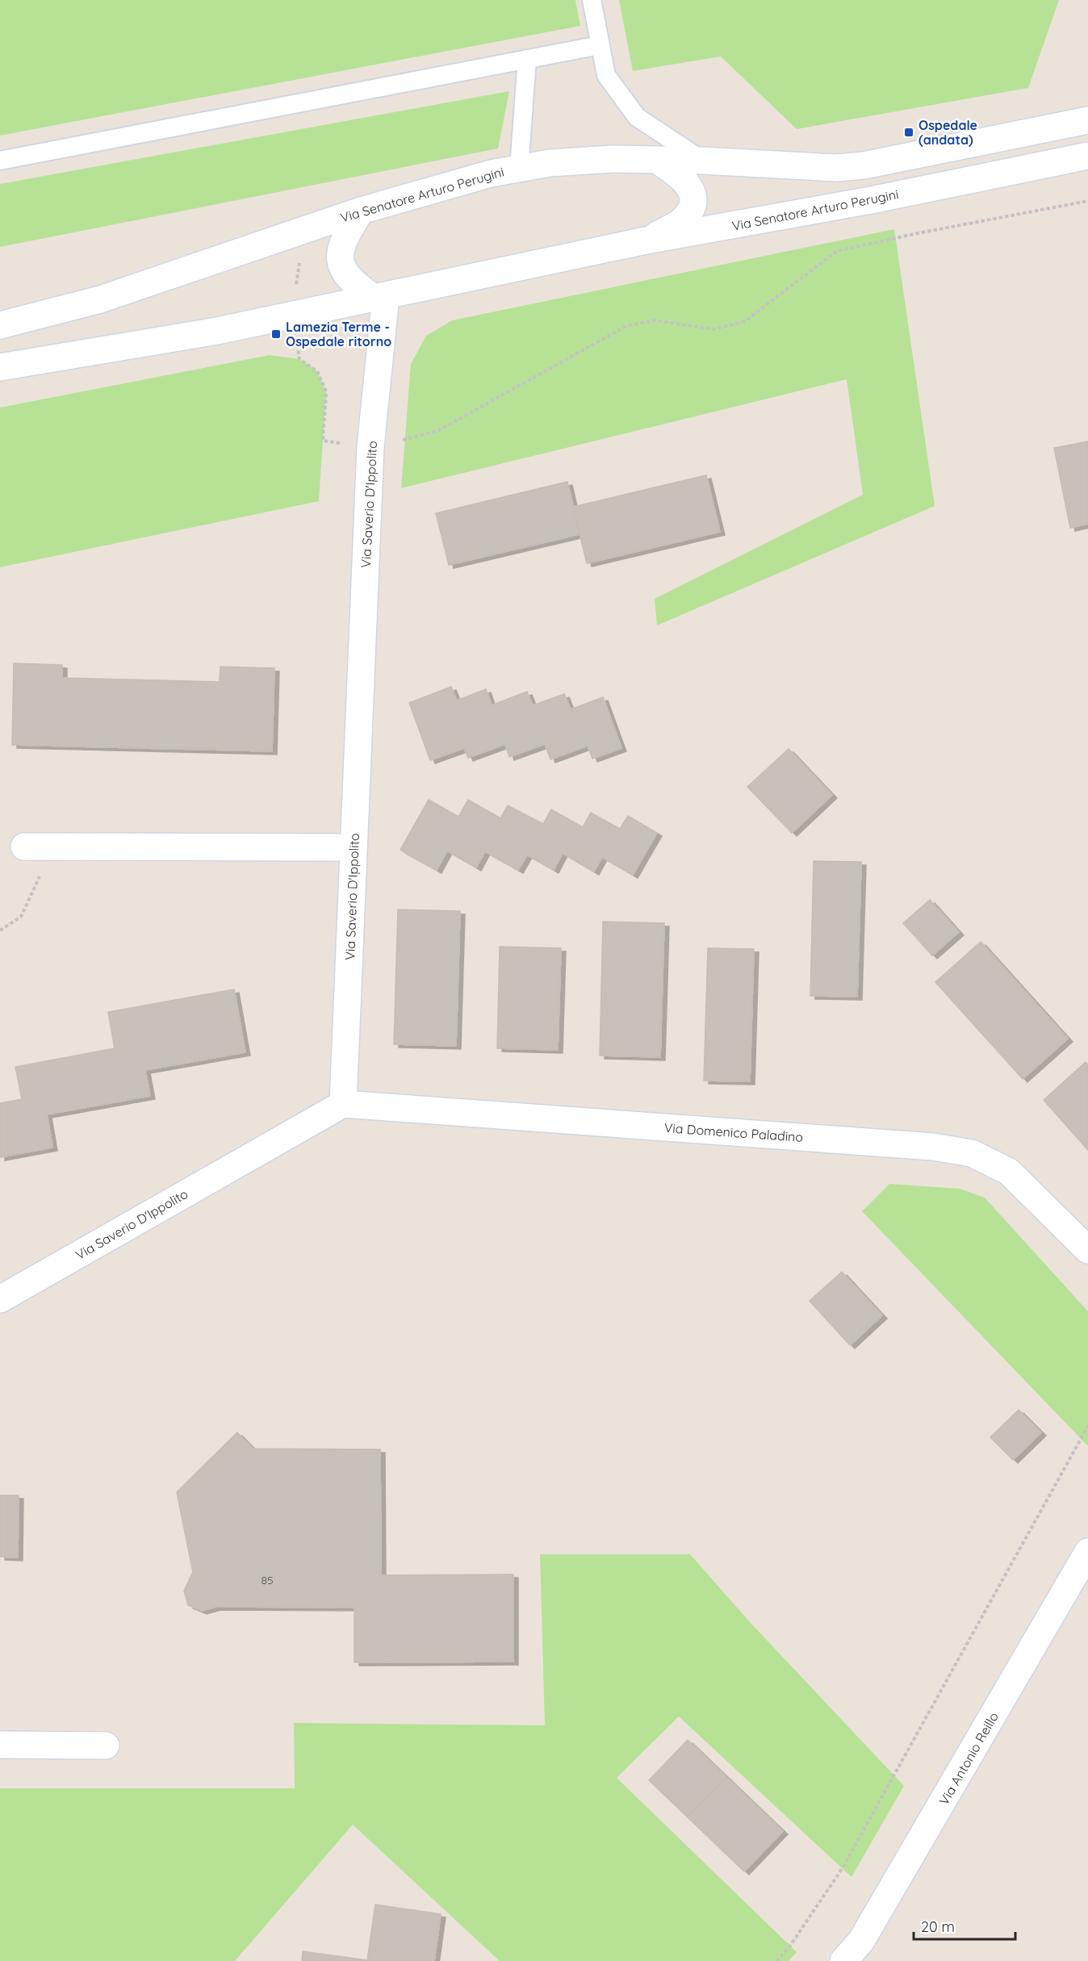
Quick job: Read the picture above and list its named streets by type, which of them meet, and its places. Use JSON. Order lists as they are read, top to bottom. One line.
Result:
{"streets":{"street":["Via Senatore Arturo Perugini","Via Saverio D'Ippolito","Via Domenico Paladino","Via Antonio Reillo"]},"crossings":[["Via Senatore Arturo Perugini","Via Saverio D'Ippolito"],["Via Saverio D'Ippolito","Via Domenico Paladino"]],"places":{"transit":["Ospedale (andata)","Lamezia Terme - Ospedale ritorno"]},"house_numbers":["85"],"scale_bar":"20 m"}
